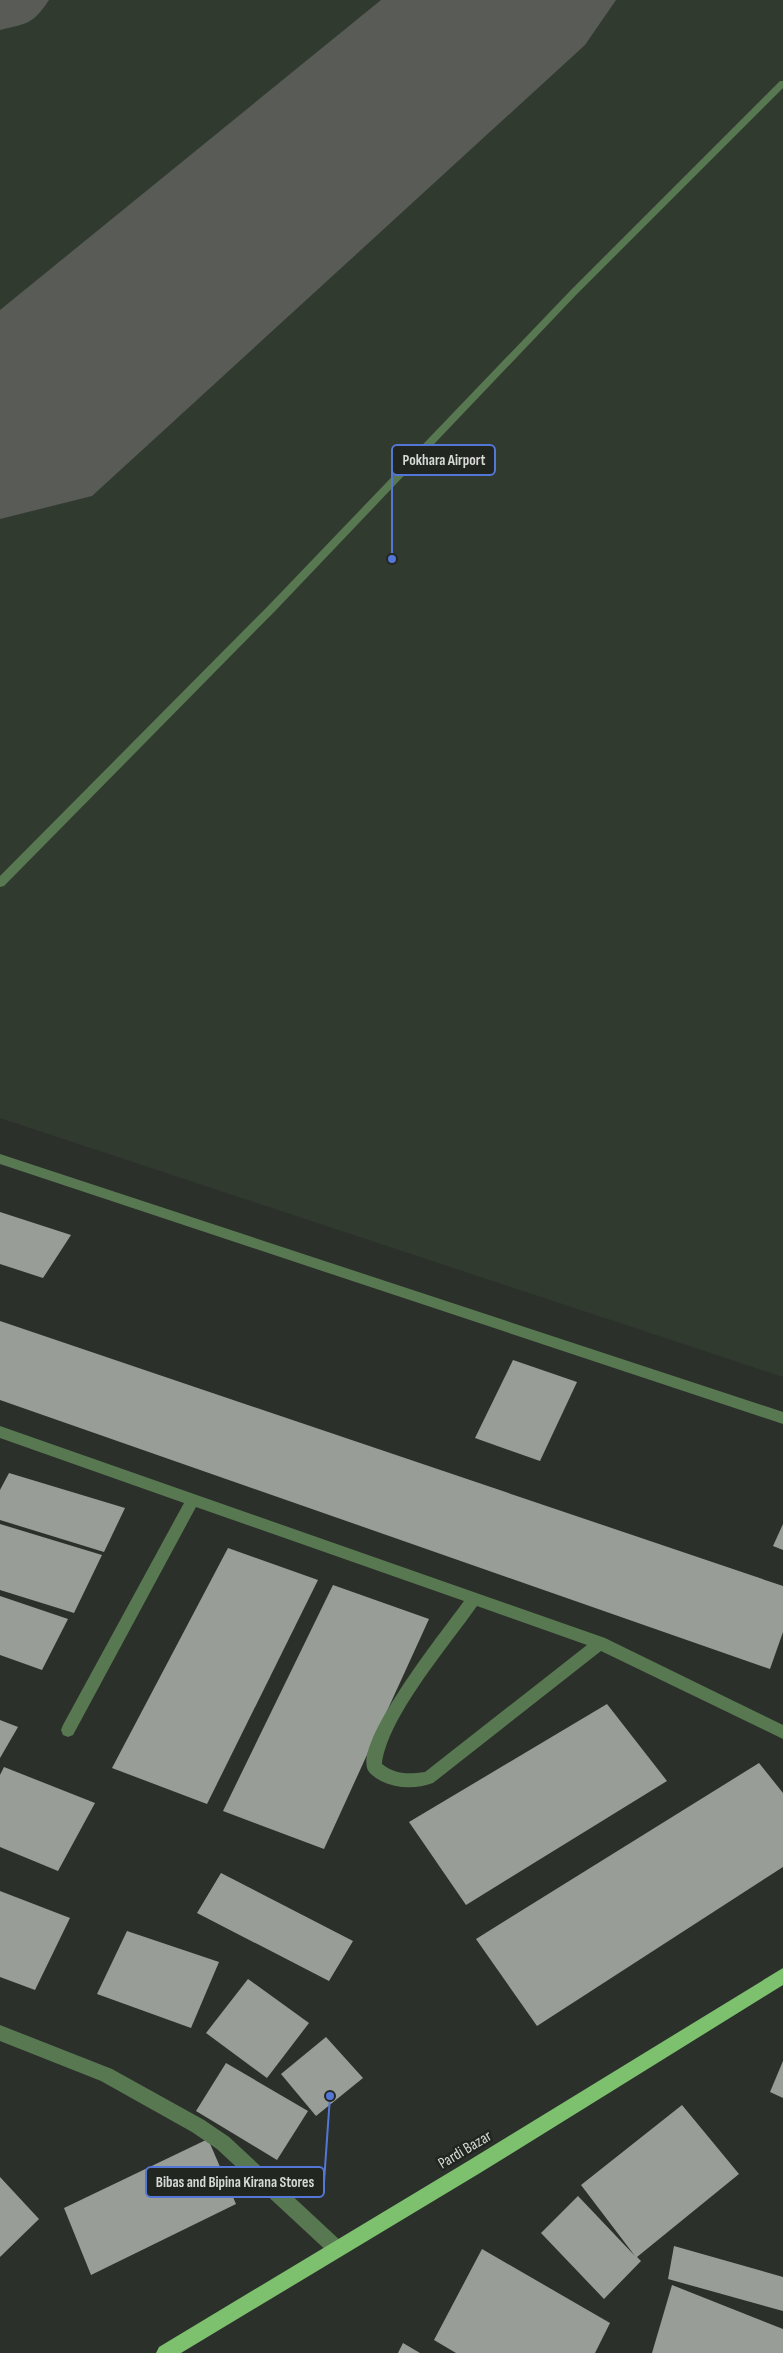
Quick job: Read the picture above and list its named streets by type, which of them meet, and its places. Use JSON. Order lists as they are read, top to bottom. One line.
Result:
{"streets":{"main road":["Pardi Bazar"]},"places":["Pokhara Airport","Bibas and Bipina Kirana Stores"]}
